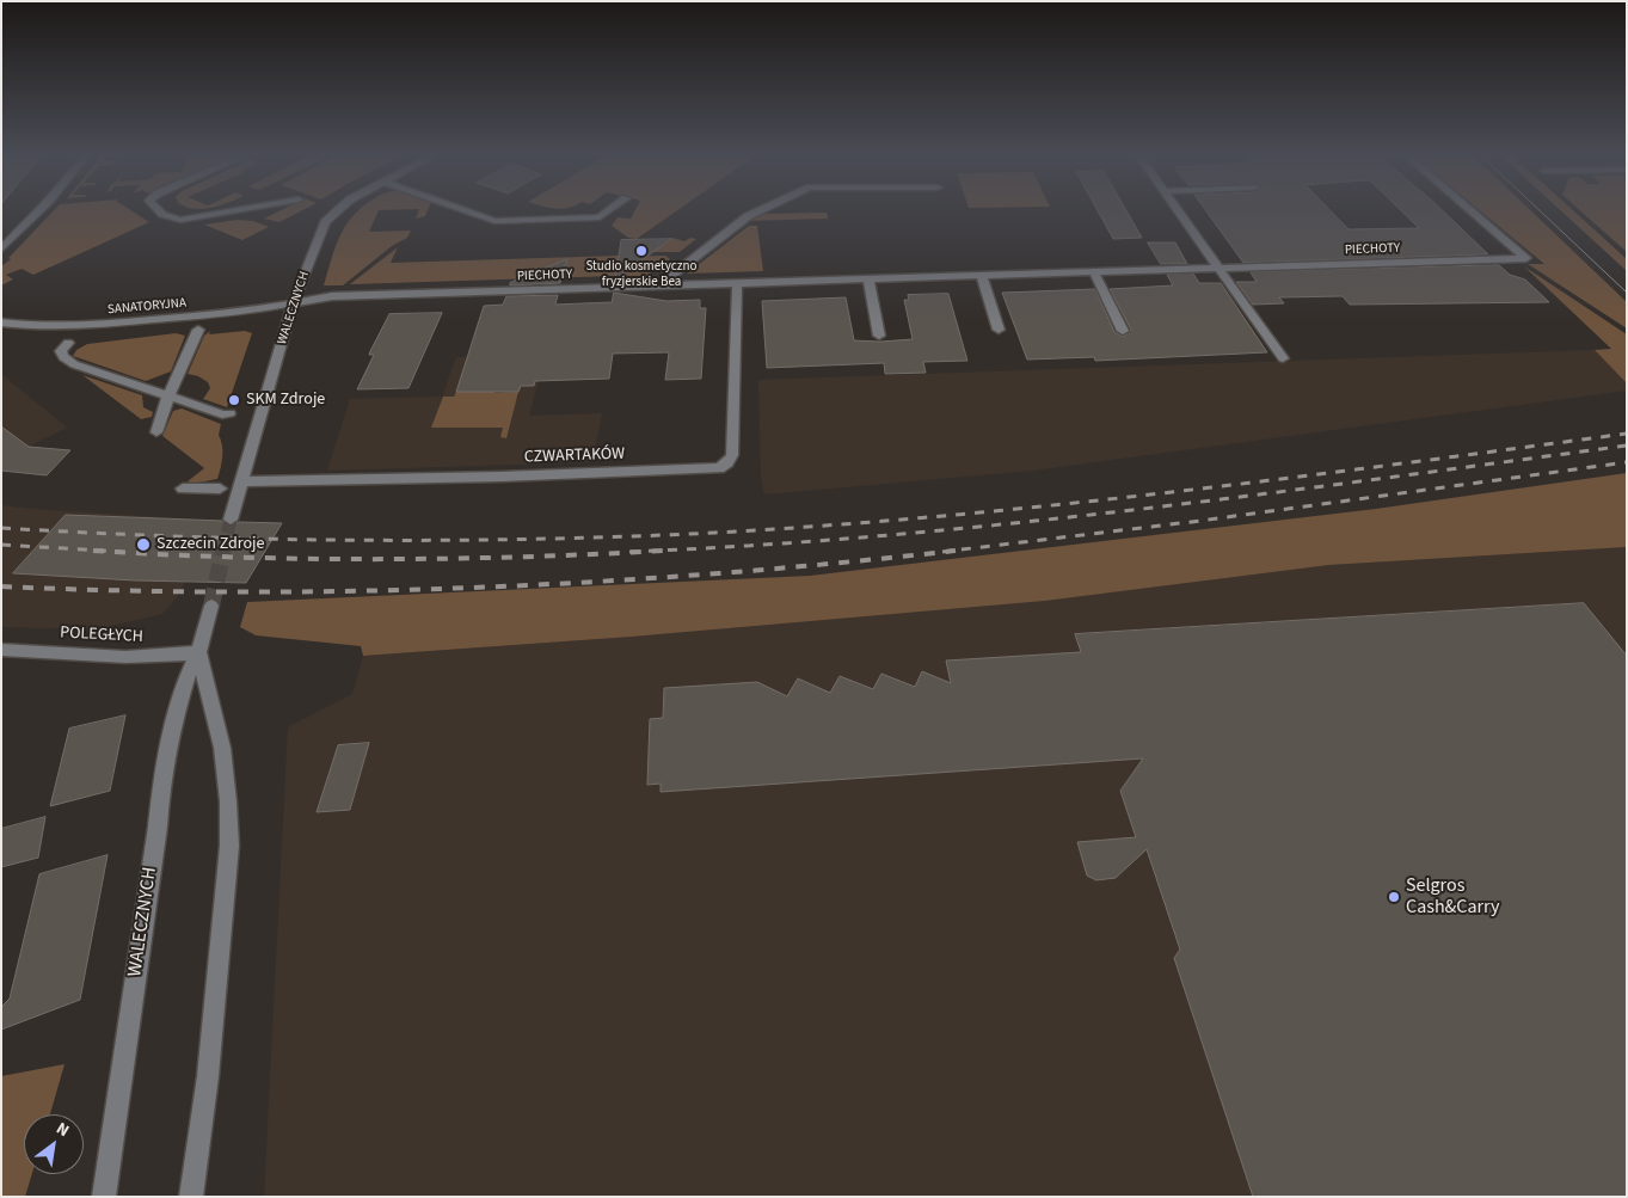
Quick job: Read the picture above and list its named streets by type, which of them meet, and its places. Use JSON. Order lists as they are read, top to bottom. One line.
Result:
{"streets":{"street":["PIECHOTY","SANATORYJNA","WALECZNYCH","CZWARTAKÓW","POLEGŁYCH"]},"crossings":[["PIECHOTY","SANATORYJNA"],["PIECHOTY","WALECZNYCH"],["PIECHOTY","CZWARTAKÓW"],["SANATORYJNA","WALECZNYCH"],["WALECZNYCH","CZWARTAKÓW"],["WALECZNYCH","POLEGŁYCH"]],"places":["Studio kosmetyczno fryzjerskie Bea","SKM Zdroje","Szczecin Zdroje","Selgros Cash&Carry"],"north":"top right"}
